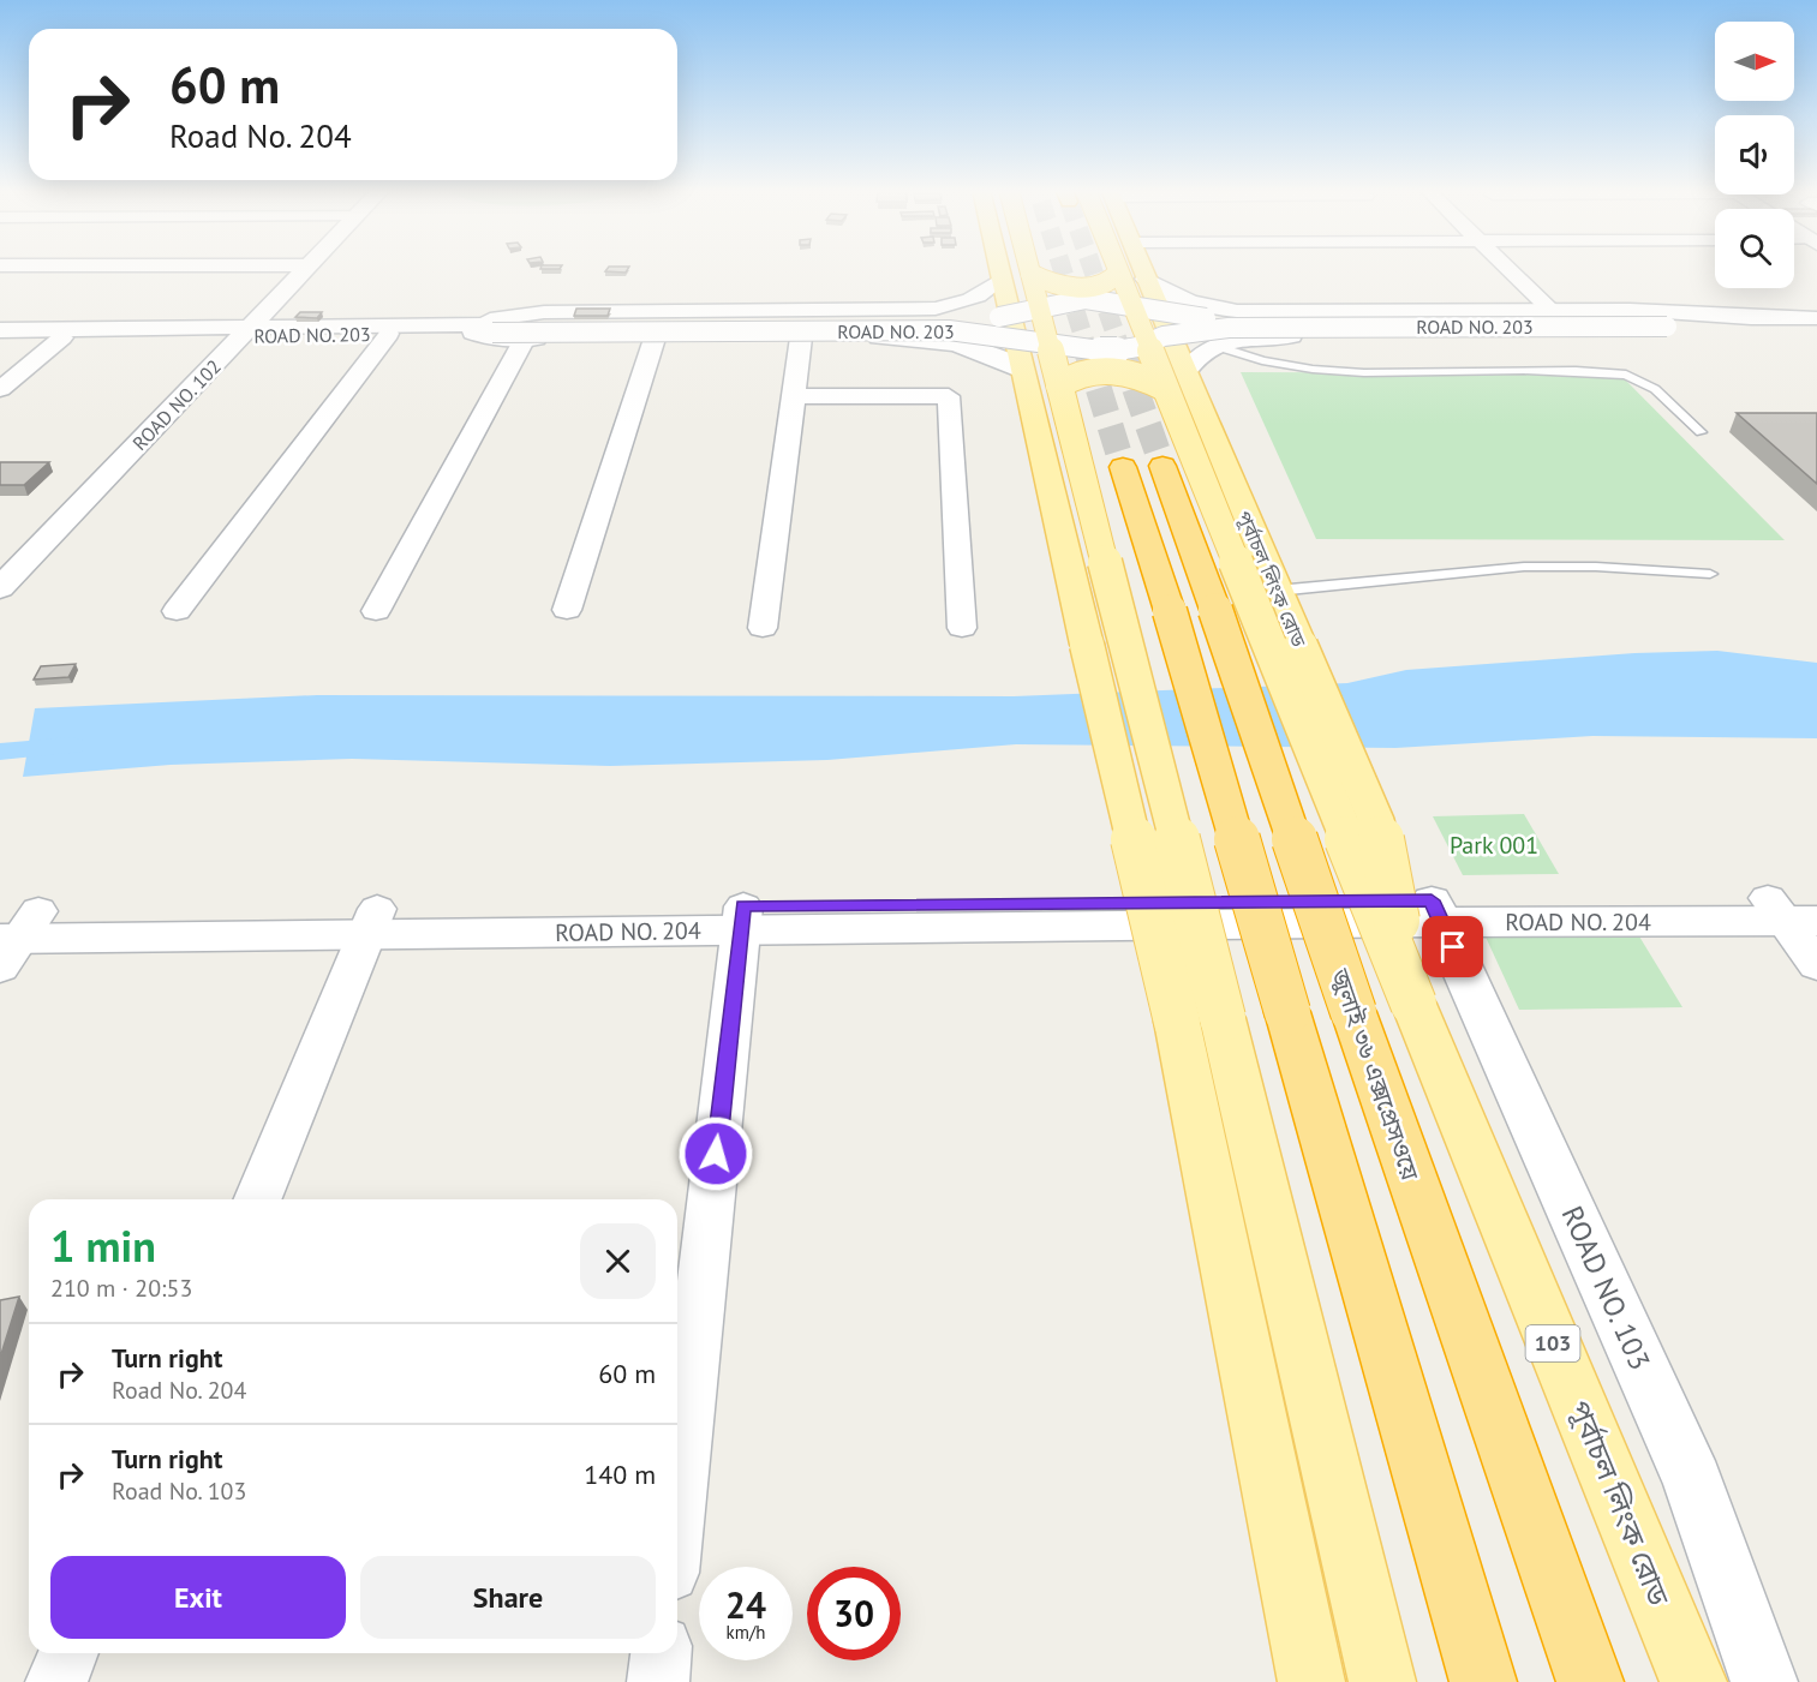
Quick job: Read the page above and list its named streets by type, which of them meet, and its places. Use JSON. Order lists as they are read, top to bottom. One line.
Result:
{"streets":{"highway":["জুলাই ৩৬ এক্সপ্রেসওয়ে"],"main road":["পূর্বাচল লিংক রোড","103"],"street":["ROAD NO. 203","ROAD NO. 102","ROAD NO. 204","ROAD NO. 103"]},"crossings":[["ROAD NO. 203","ROAD NO. 102"],["ROAD NO. 203","পূর্বাচল লিংক রোড"],["ROAD NO. 204","ROAD NO. 103"]],"parks":["Park 001"],"north":"right","page":{"turn":["60 m","Road No. 204"],"heading":["1 min","210 m · 20:53"],"list":[{"name":"Turn right","note":"Road No. 204","value":"60 m"},{"name":"Turn right","note":"Road No. 103","value":"140 m"}],"buttons":["Exit","Share"],"speed":"24 km/h","limit":"30"}}
